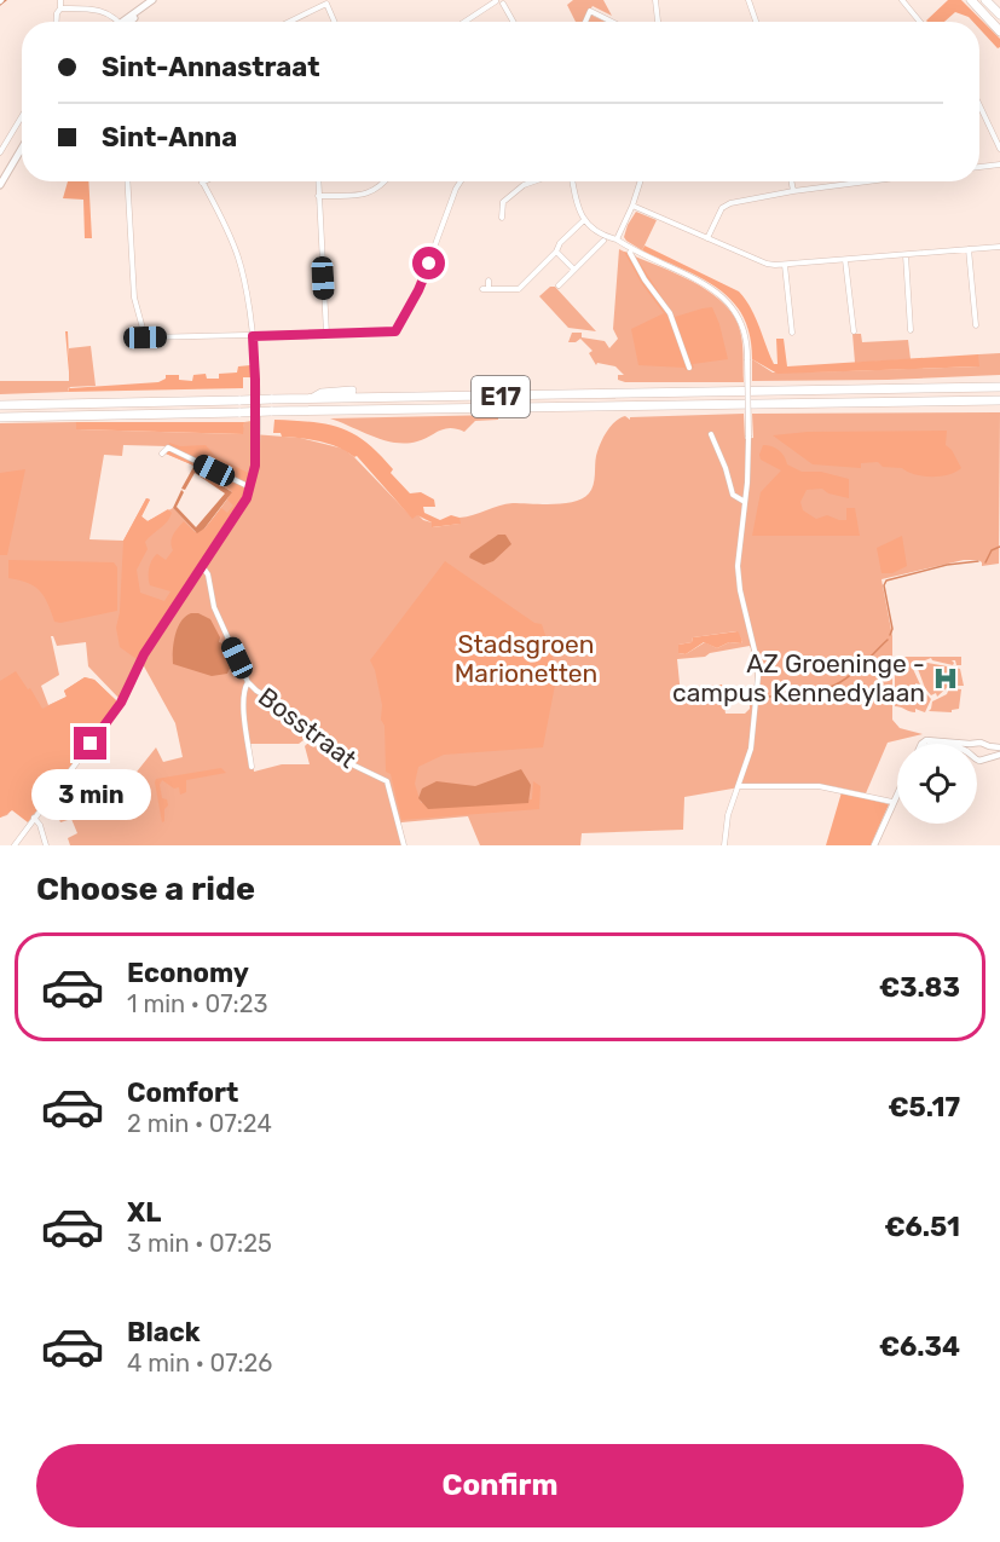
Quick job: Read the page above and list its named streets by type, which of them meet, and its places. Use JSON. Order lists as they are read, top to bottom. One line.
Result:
{"streets":{"highway":["E17"],"street":["Bosstraat"]},"parks":["Stadsgroen Marionetten"],"places":{"hospital":["AZ Groeninge - campus Kennedylaan"]},"page":{"banner":["Sint-Annastraat","Sint-Anna"],"bubble":"3 min","heading":"Choose a ride","list":[{"name":"Economy","note":"1 min · 07:23","value":"€3.83"},{"name":"Comfort","note":"2 min · 07:24","value":"€5.17"},{"name":"XL","note":"3 min · 07:25","value":"€6.51"},{"name":"Black","note":"4 min · 07:26","value":"€6.34"}],"buttons":"Confirm"}}
